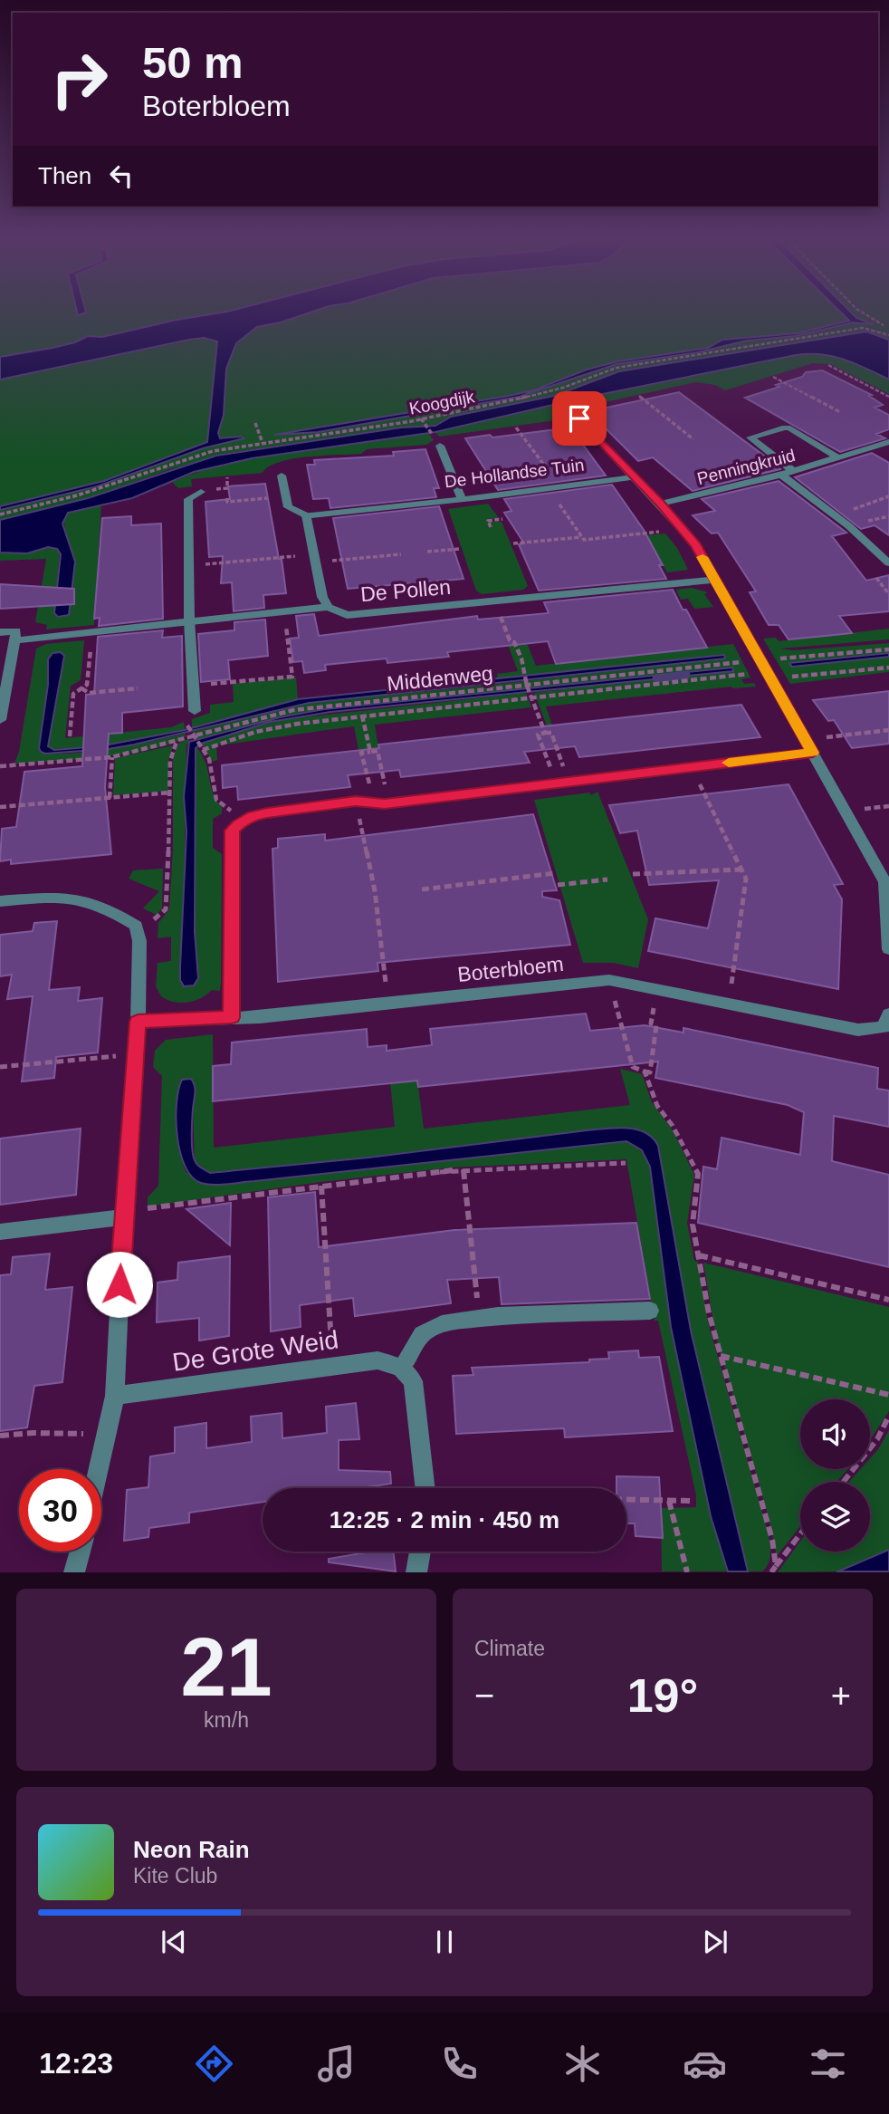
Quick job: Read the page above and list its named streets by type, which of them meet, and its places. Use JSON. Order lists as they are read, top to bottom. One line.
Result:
{"streets":{"street":["Penningkruid","De Hollandse Tuin","De Pollen","Boterbloem","De Grote Weid"],"path":["Koogdijk","Middenweg"]},"page":{"turn":["50 m","Boterbloem"],"then":"Then","limit":"30","trip":"12:25 · 2 min · 450 m","tile":[["21","km/h"],"Climate"],"heat":["−","19°","+"],"song":["Neon Rain","Kite Club"],"tabs":"12:23"}}
